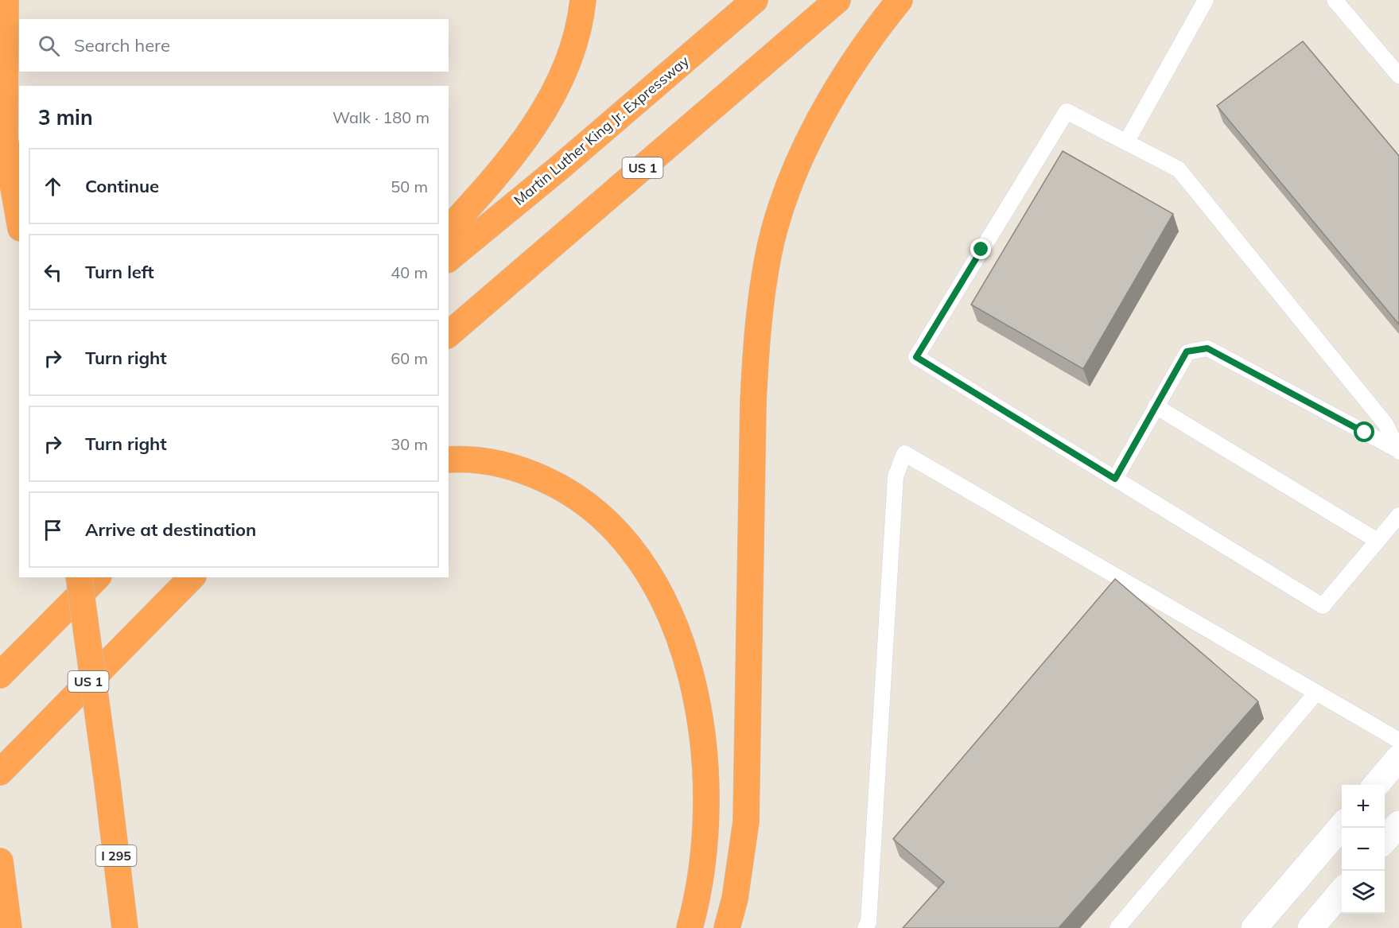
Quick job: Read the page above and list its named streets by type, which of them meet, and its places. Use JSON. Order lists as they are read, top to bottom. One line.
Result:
{"streets":{"highway":["Martin Luther King Jr. Expressway","US 1","I 295"]},"page":{"search":"Search here","heading":["3 min","Walk · 180 m"],"list":[["Continue","50 m"],["Turn left","40 m"],["Turn right","60 m"],["Turn right","30 m"],"Arrive at destination"],"map_buttons":["+","−"]}}
